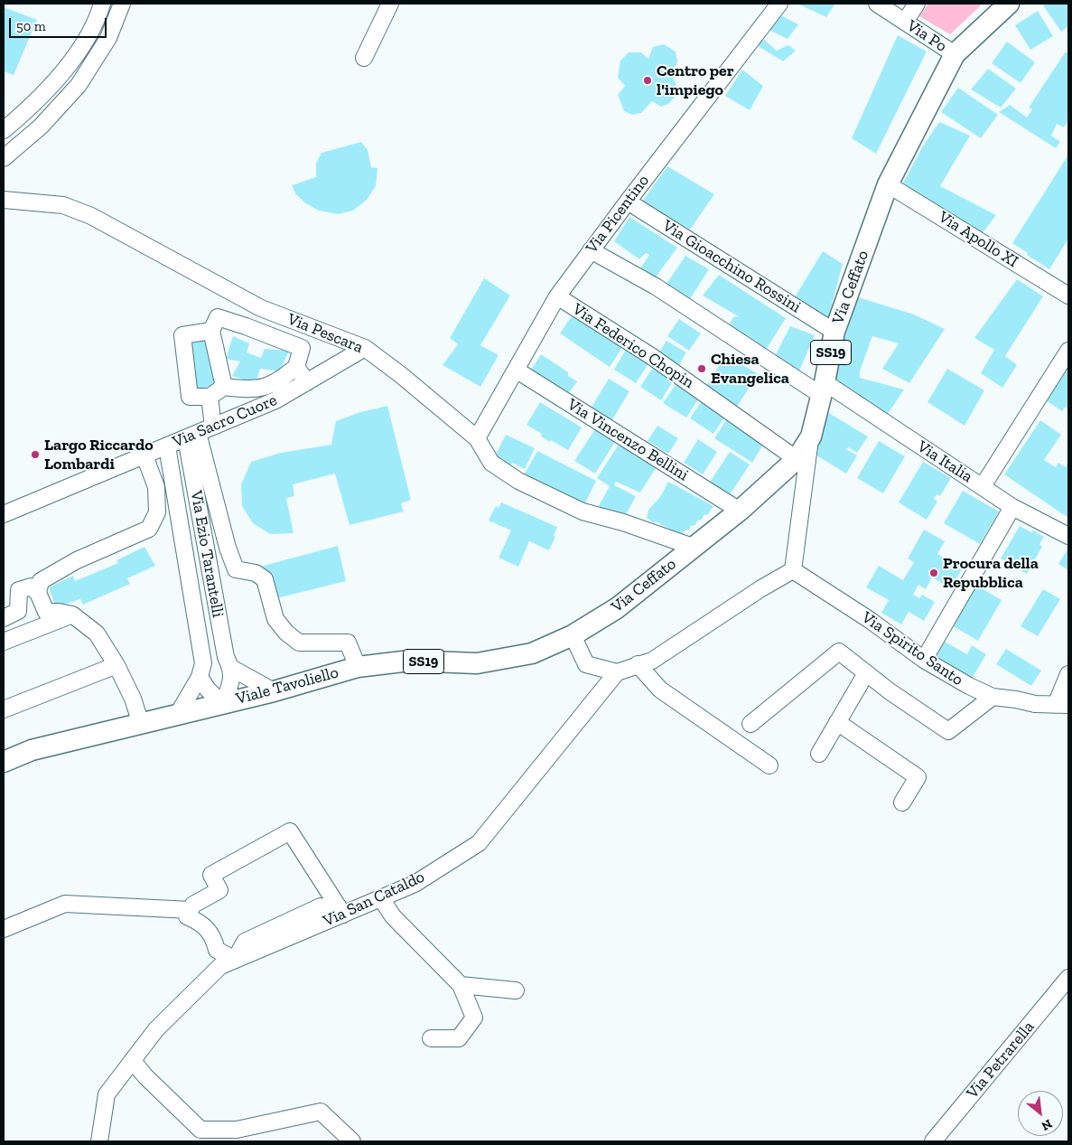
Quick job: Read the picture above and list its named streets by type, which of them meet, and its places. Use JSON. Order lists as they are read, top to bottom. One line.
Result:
{"streets":{"main road":["Via Ceffato","SS19","Viale Tavoliello"],"street":["Via Po","Via Picentino","Via Apollo XI","Via Gioacchino Rossini","Via Pescara","Via Federico Chopin","Via Sacro Cuore","Via Vincenzo Bellini","Via Italia","Via Ezio Tarantelli","Via Spirito Santo","Via San Cataldo","Via Petrarella"]},"crossings":[["Via Po","Via Ceffato"],["Via Picentino","Via Gioacchino Rossini"],["Via Picentino","Via Pescara"],["Via Picentino","Via Federico Chopin"],["Via Picentino","Via Vincenzo Bellini"],["Via Picentino","Via Italia"],["Via Apollo XI","Via Ceffato"],["Via Gioacchino Rossini","Via Ceffato"],["Via Ceffato","Via Pescara"],["Via Ceffato","Via Federico Chopin"],["Via Ceffato","Via Vincenzo Bellini"],["Via Ceffato","Via Italia"],["Via Ceffato","Viale Tavoliello"],["Via Pescara","Via Sacro Cuore"],["Via Sacro Cuore","Via Ezio Tarantelli"],["Via Ezio Tarantelli","Viale Tavoliello"]],"places":["Centro per l'impiego","Chiesa Evangelica","Largo Riccardo Lombardi","Procura della Repubblica"],"scale_bar":"50 m","north":"bottom right"}
